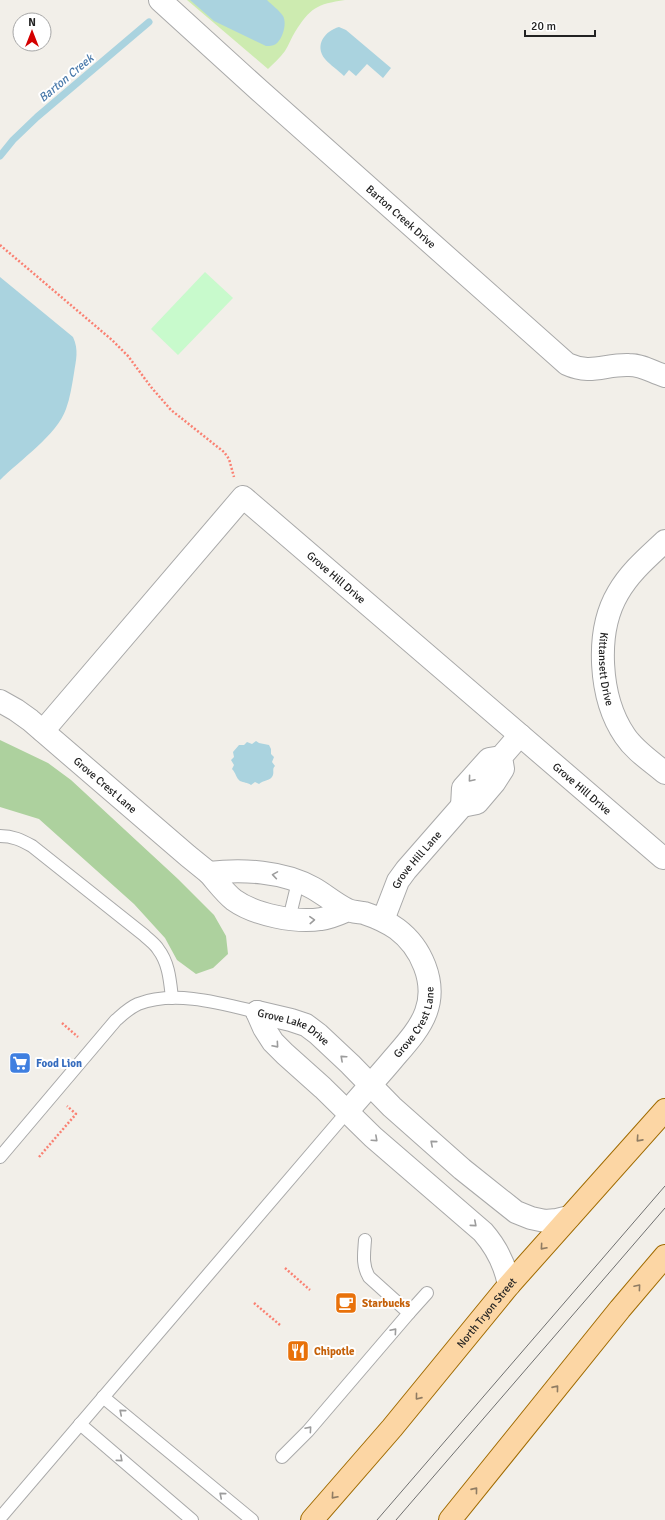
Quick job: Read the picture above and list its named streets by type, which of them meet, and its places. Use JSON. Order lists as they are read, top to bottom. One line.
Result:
{"streets":{"main road":["North Tryon Street"],"street":["Barton Creek Drive","Grove Hill Drive","Kittansett Drive","Grove Crest Lane","Grove Hill Lane","Grove Lake Drive"]},"crossings":[["Grove Hill Drive","Grove Hill Lane"],["Grove Crest Lane","Grove Hill Lane"],["Grove Crest Lane","Grove Lake Drive"],["Grove Lake Drive","North Tryon Street"]],"water":["Barton Creek"],"places":{"supermarket":["Food Lion"],"cafe":["Starbucks"],"restaurant":["Chipotle"]},"scale_bar":"20 m","north":"top"}
